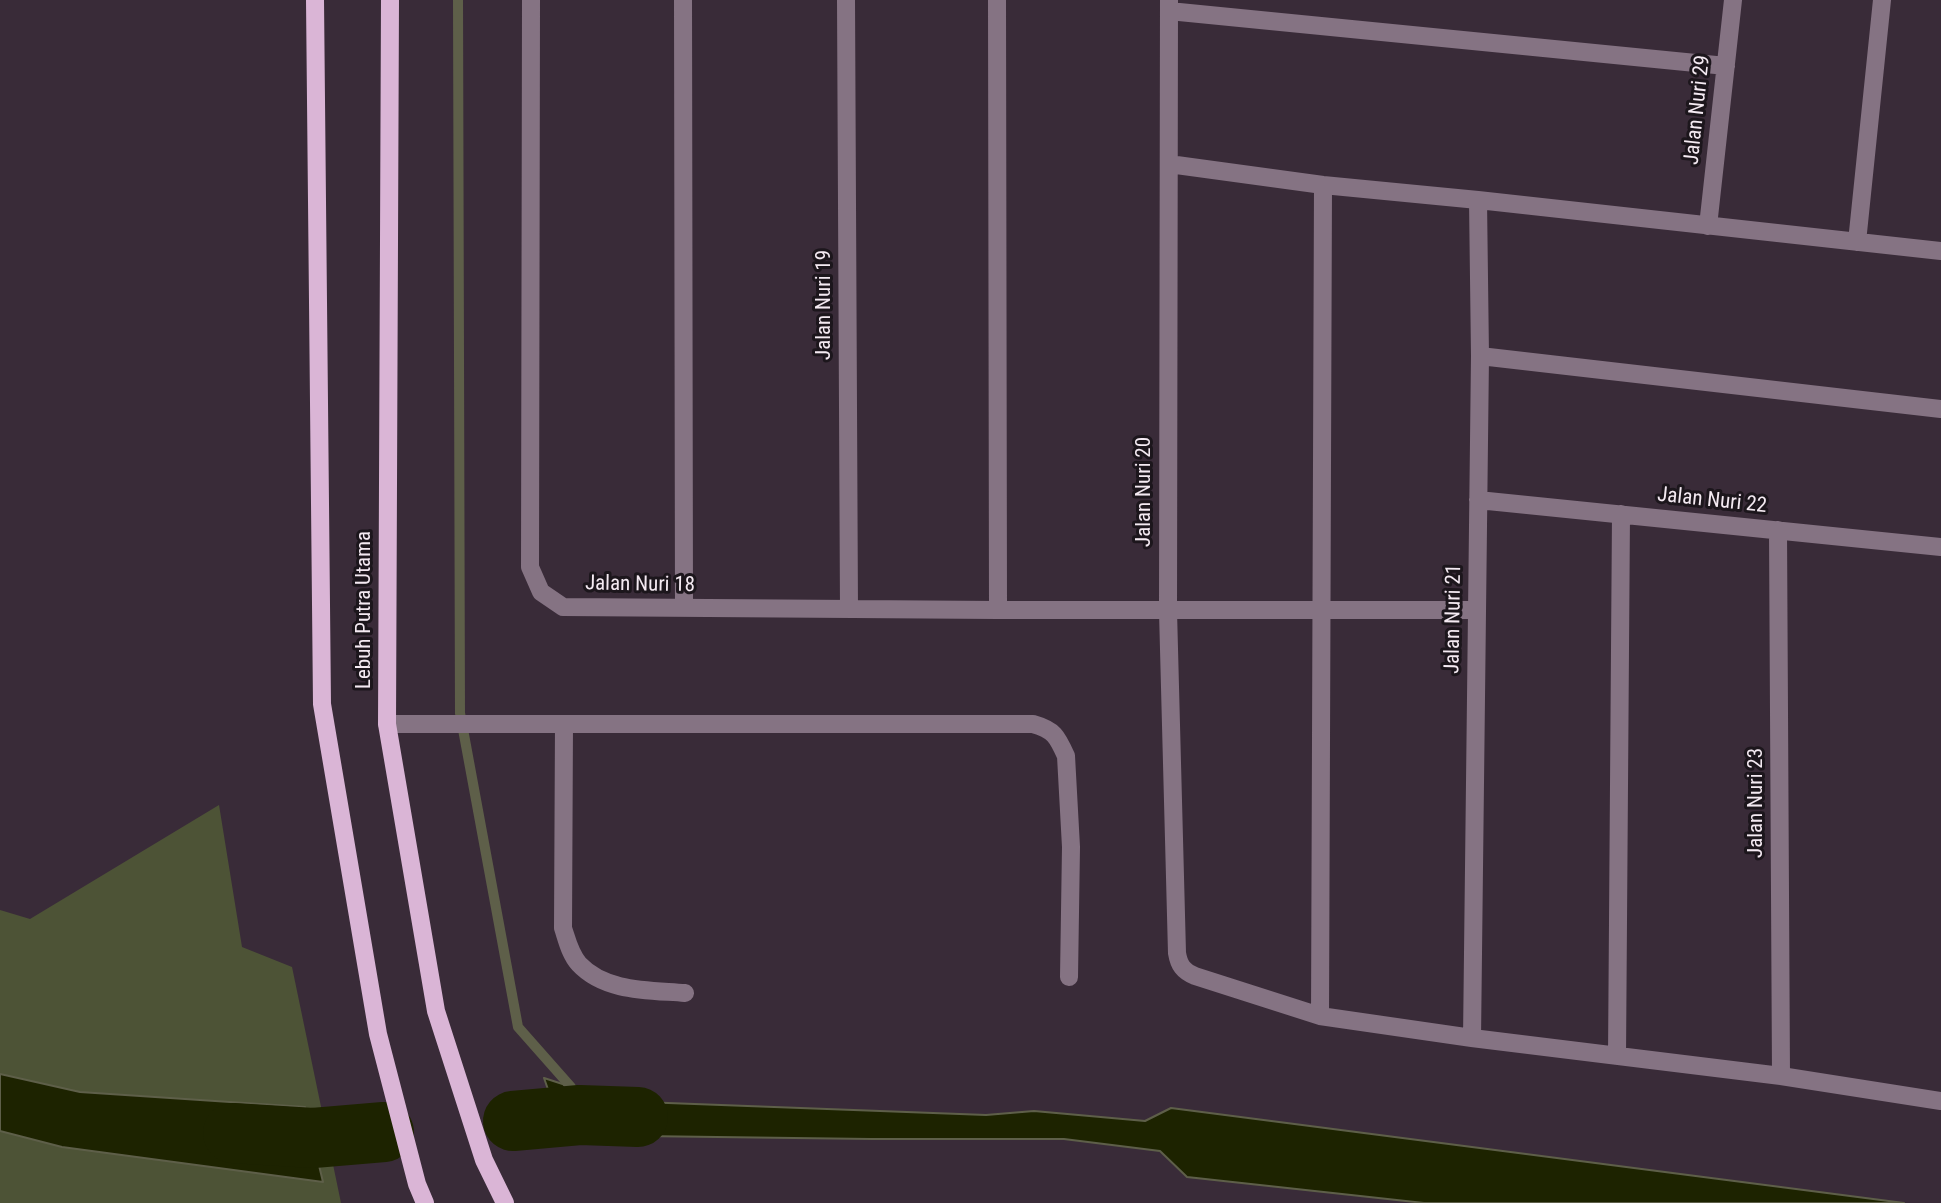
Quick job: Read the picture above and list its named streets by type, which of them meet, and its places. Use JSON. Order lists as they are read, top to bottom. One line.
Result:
{"streets":{"main road":["Lebuh Putra Utama"],"street":["Jalan Nuri 29","Jalan Nuri 19","Jalan Nuri 20","Jalan Nuri 22","Jalan Nuri 18","Jalan Nuri 21","Jalan Nuri 23"]},"crossings":[["Jalan Nuri 19","Jalan Nuri 18"],["Jalan Nuri 20","Jalan Nuri 18"],["Jalan Nuri 22","Jalan Nuri 21"],["Jalan Nuri 22","Jalan Nuri 23"],["Jalan Nuri 18","Jalan Nuri 21"]]}
